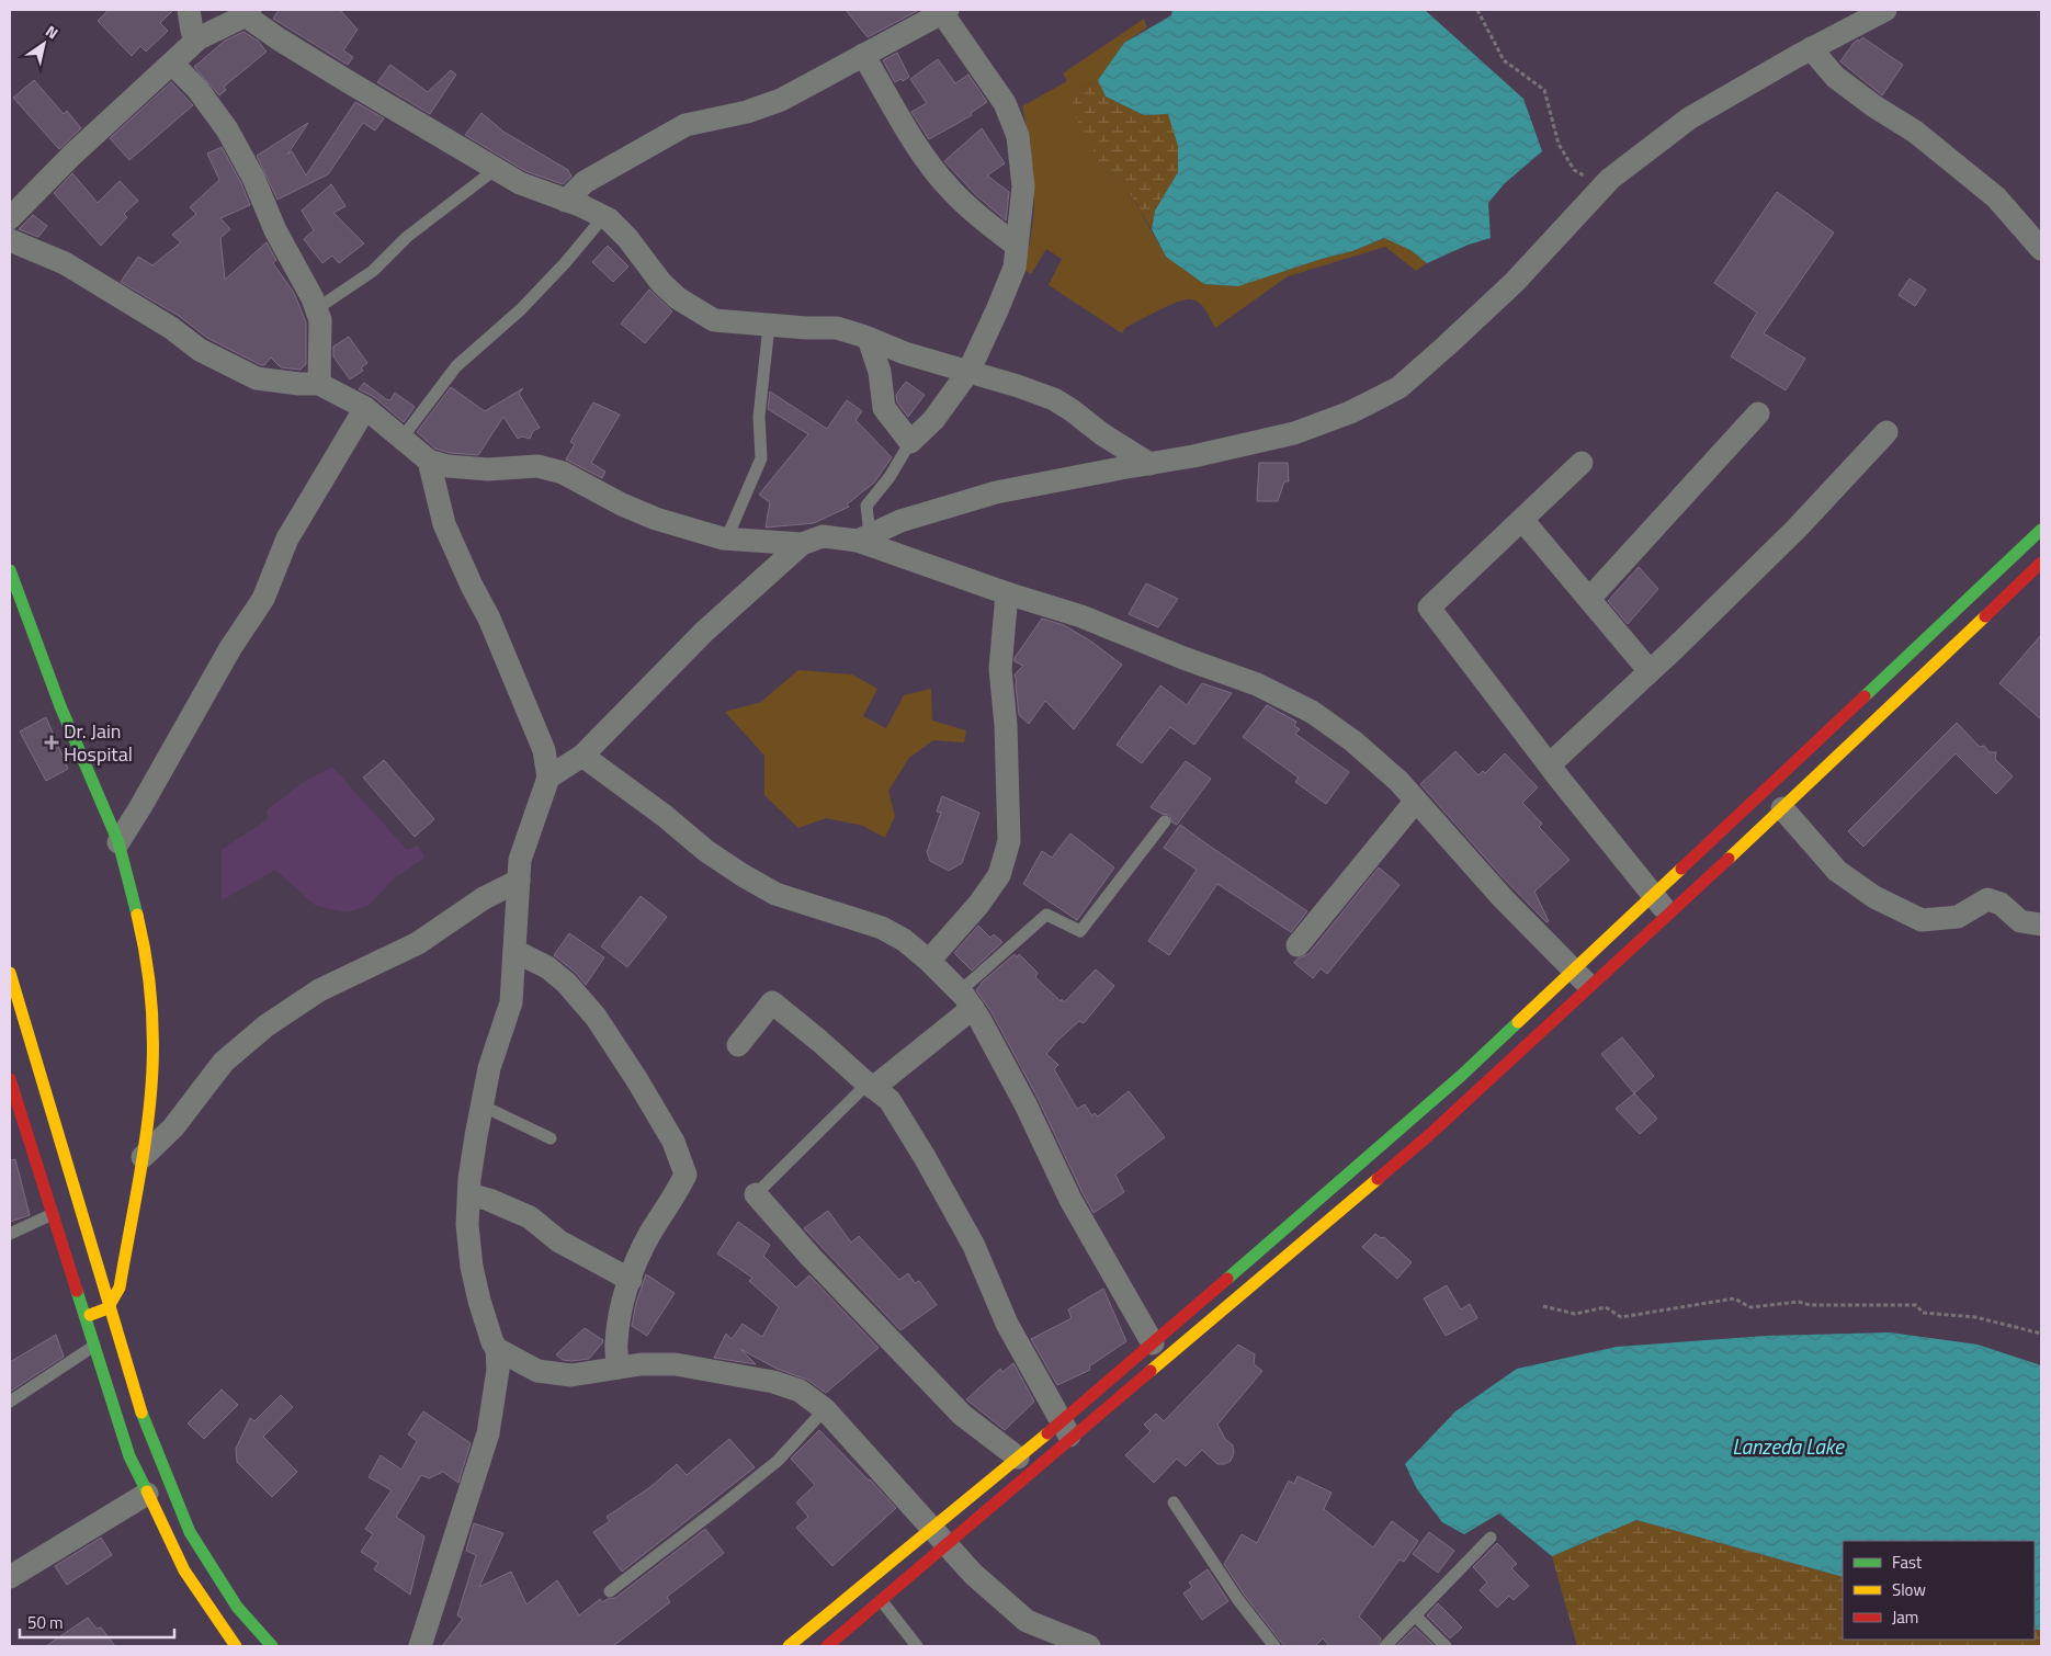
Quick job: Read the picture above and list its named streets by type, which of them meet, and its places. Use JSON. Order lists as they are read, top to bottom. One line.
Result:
{"water":["Lanzeda Lake"],"places":{"health":["Dr. Jain Hospital"]},"legend":["Fast","Slow","Jam"],"scale_bar":"50 m","north":"top right"}
